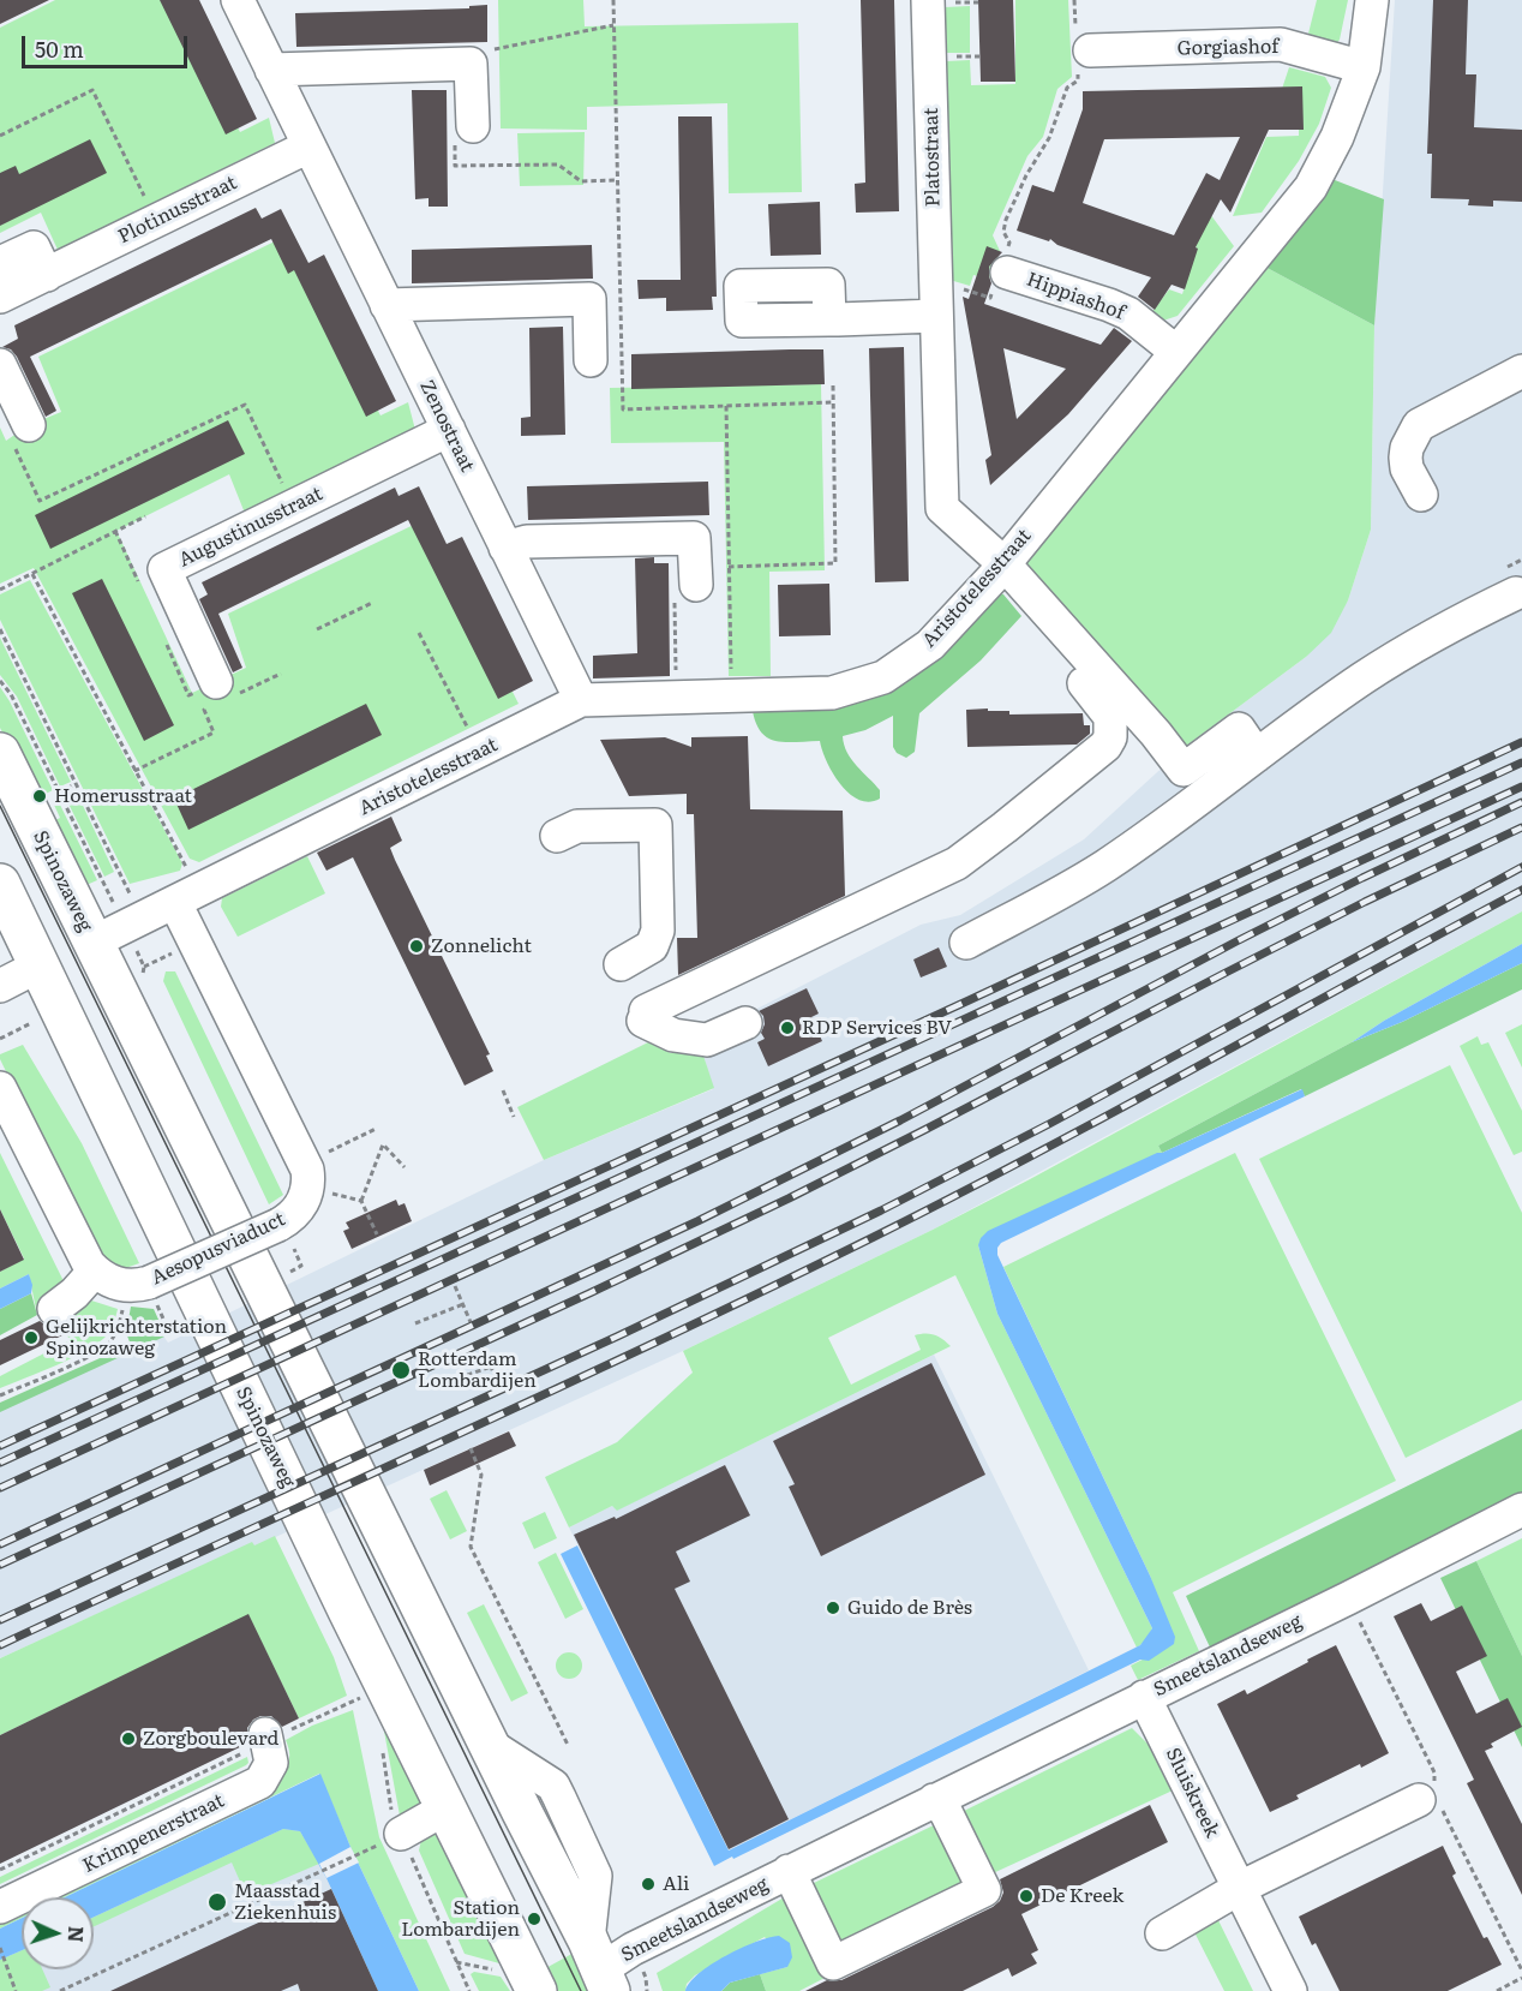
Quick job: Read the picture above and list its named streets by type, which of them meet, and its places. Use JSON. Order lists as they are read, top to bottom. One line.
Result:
{"streets":{"main road":["Spinozaweg"],"street":["Gorgiashof","Platostraat","Plotinusstraat","Hippiashof","Zenostraat","Augustinusstraat","Aristotelesstraat","Aesopusviaduct","Smeetslandseweg","Sluiskreek","Krimpenerstraat"]},"crossings":[["Gorgiashof","Aristotelesstraat"],["Platostraat","Aristotelesstraat"],["Plotinusstraat","Zenostraat"],["Hippiashof","Aristotelesstraat"],["Zenostraat","Augustinusstraat"],["Zenostraat","Aristotelesstraat"],["Aristotelesstraat","Spinozaweg"],["Aristotelesstraat","Aesopusviaduct"],["Spinozaweg","Smeetslandseweg"],["Smeetslandseweg","Sluiskreek"]],"places":["Homerusstraat","Zonnelicht","RDP Services BV","Gelijkrichterstation Spinozaweg","Rotterdam Lombardijen","Guido de Brès","Zorgboulevard","Ali","De Kreek","Maasstad Ziekenhuis","Station Lombardijen"],"scale_bar":"50 m","north":"right"}
